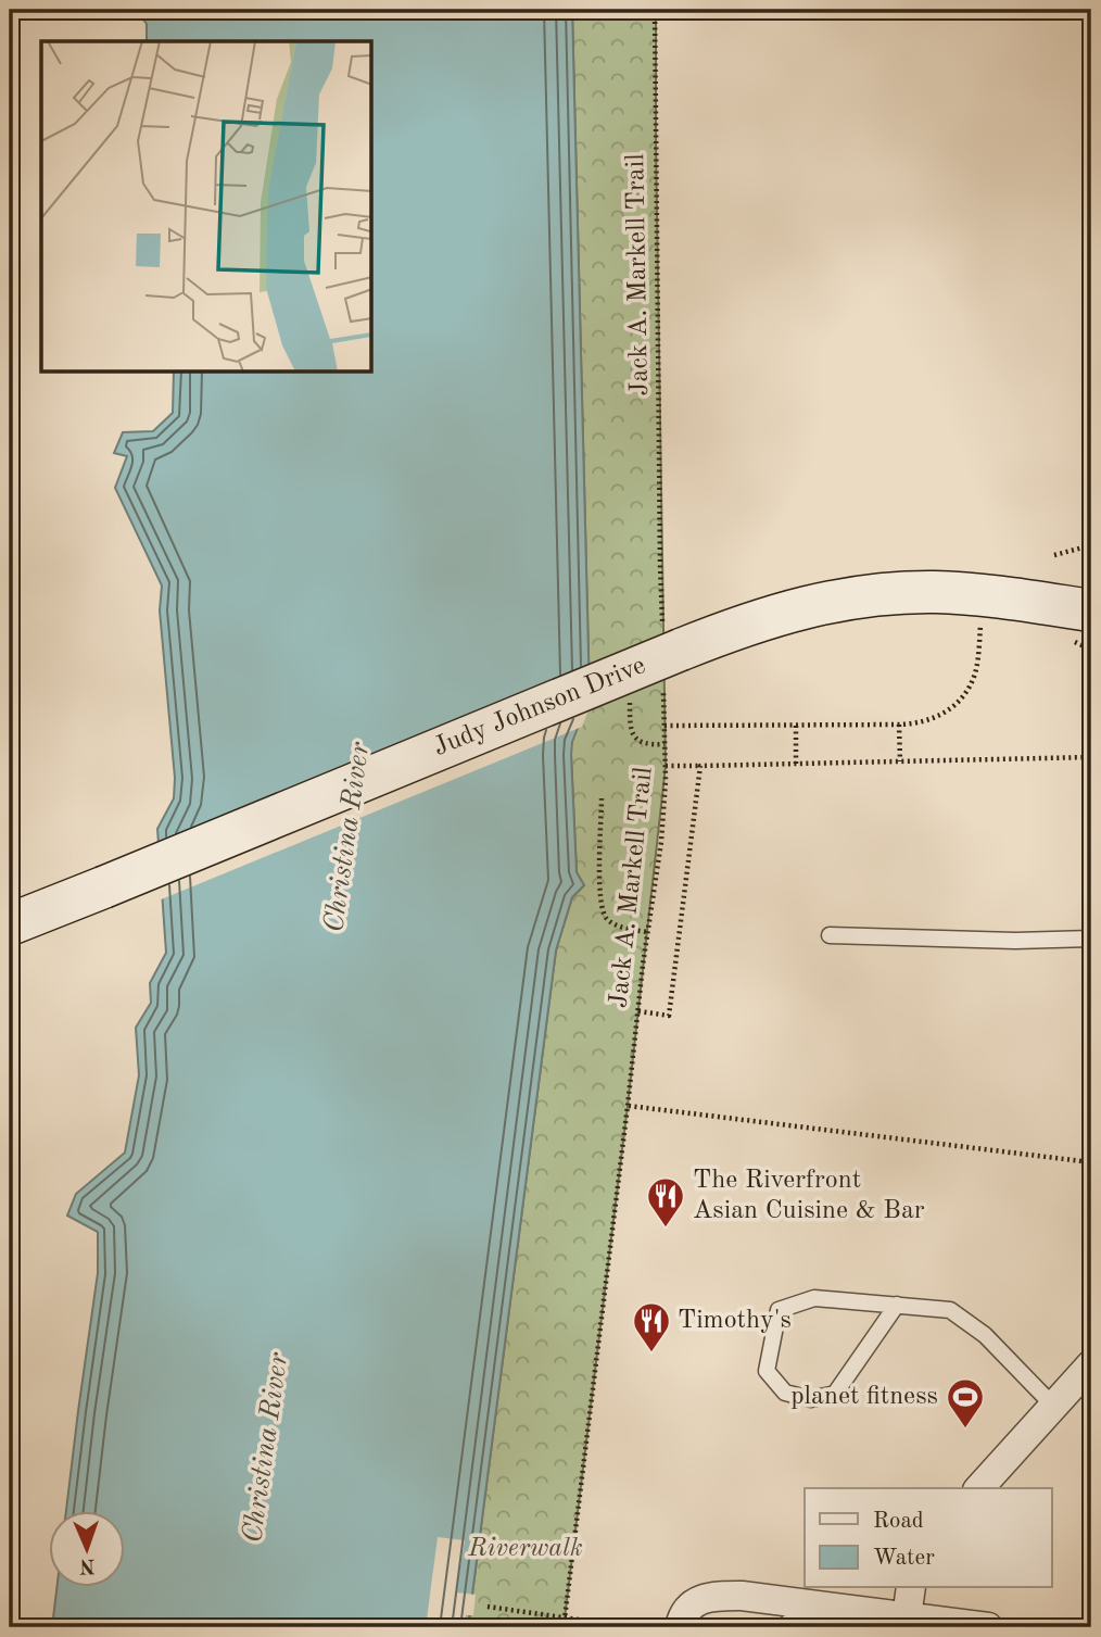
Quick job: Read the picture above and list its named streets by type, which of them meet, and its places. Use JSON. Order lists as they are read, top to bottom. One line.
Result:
{"streets":{"street":["Judy Johnson Drive"],"path":["Jack A. Markell Trail"]},"crossings":[["Jack A. Markell Trail","Judy Johnson Drive"]],"water":["Christina River"],"parks":["Riverwalk"],"places":{"restaurant":["The Riverfront Asian Cuisine & Bar","Timothy's"],"sports":["planet fitness"]},"legend":["Road","Water"],"north":"bottom"}
